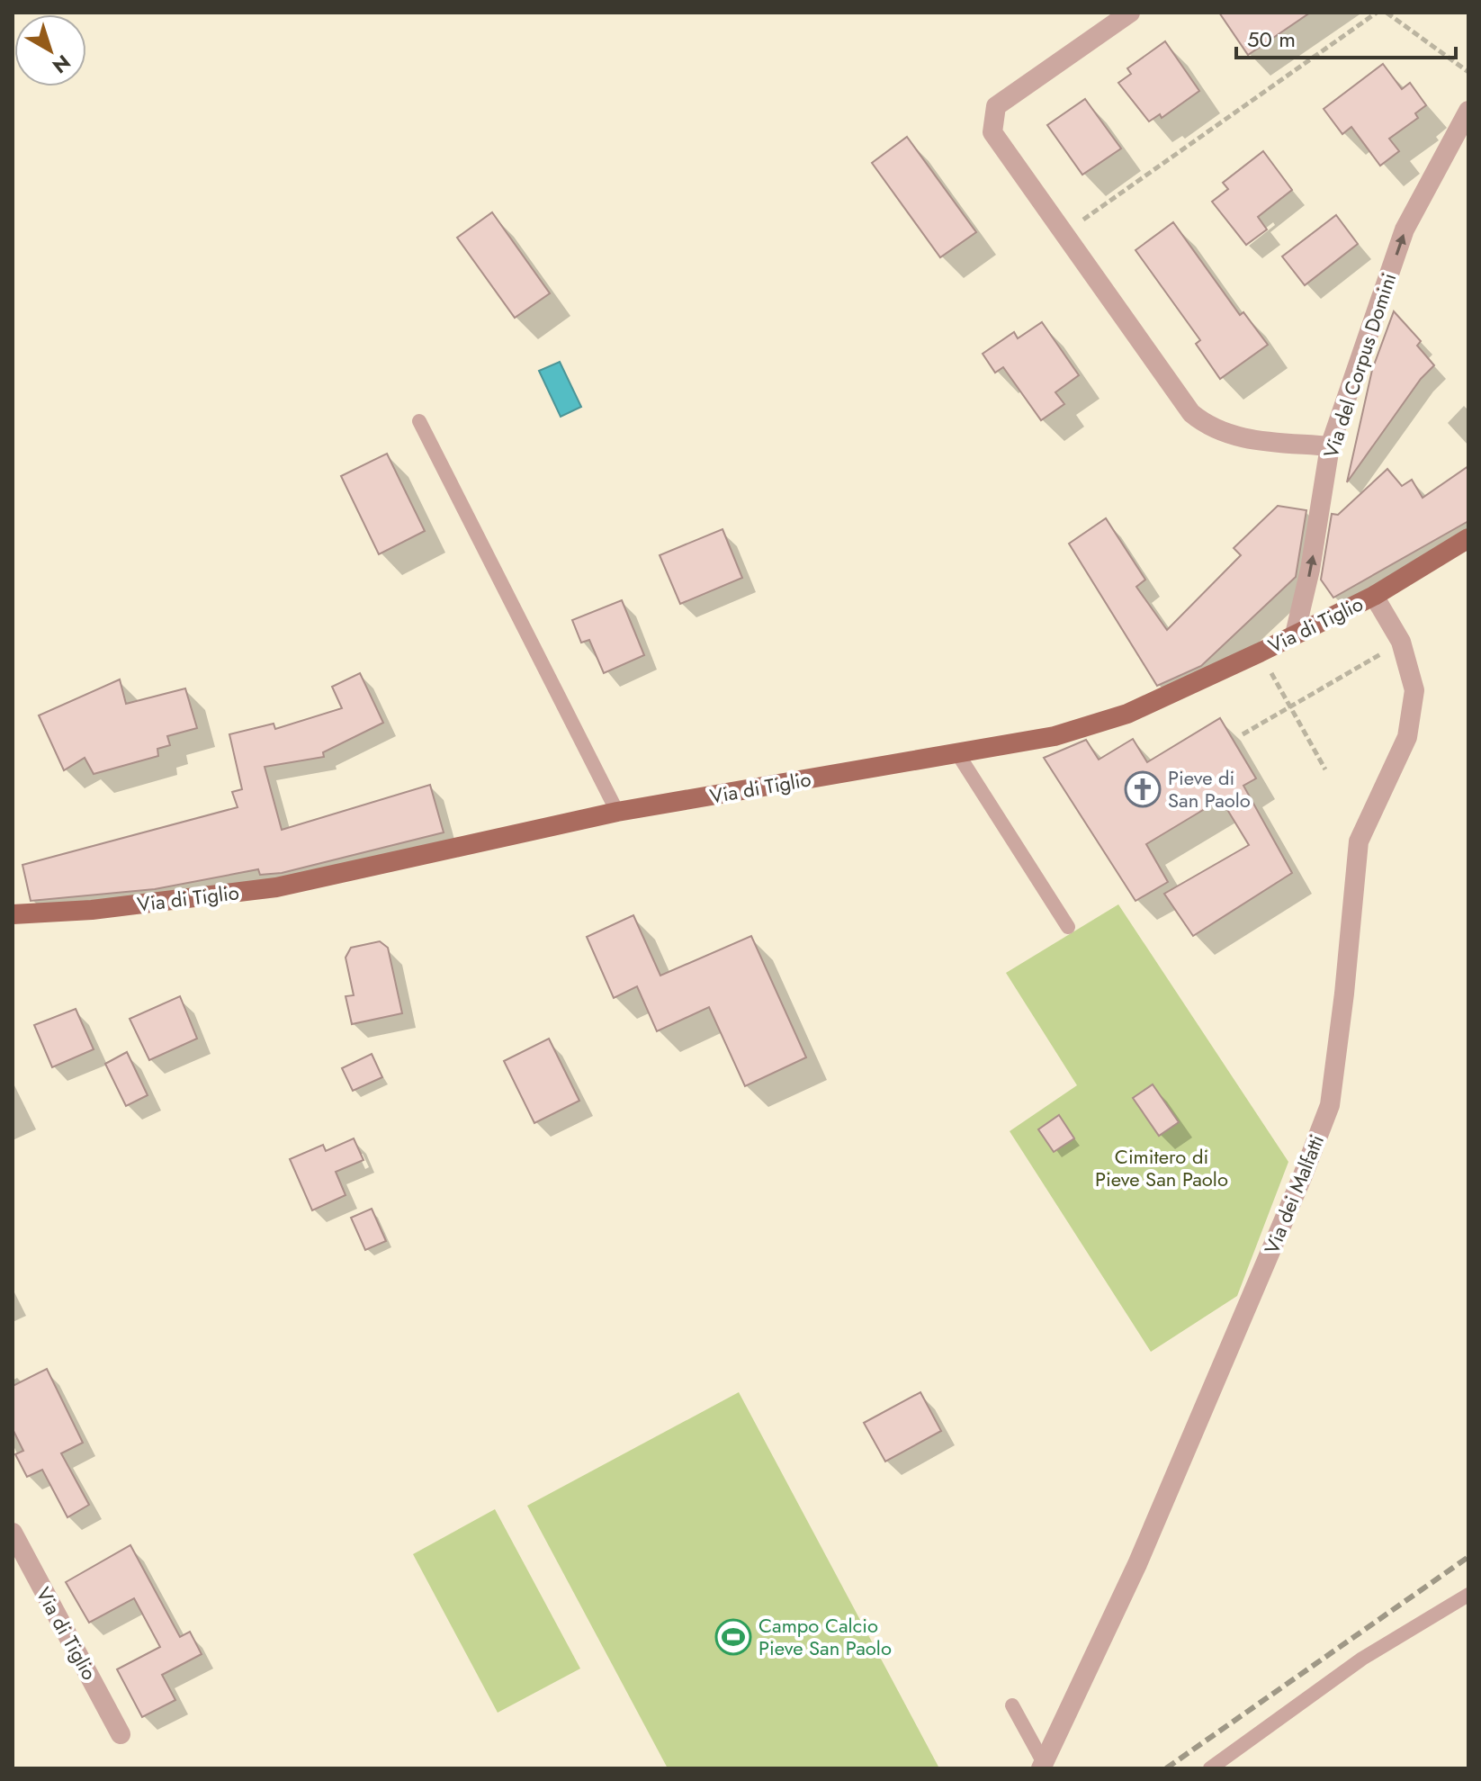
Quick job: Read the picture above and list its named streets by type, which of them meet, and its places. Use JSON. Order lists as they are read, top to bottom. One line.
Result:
{"streets":{"main road":["Via di Tiglio"],"street":["Via del Corpus Domini","Via dei Malfatti"]},"crossings":[["Via del Corpus Domini","Via di Tiglio"],["Via di Tiglio","Via dei Malfatti"]],"one_way":["Via del Corpus Domini"],"parks":["Cimitero di Pieve San Paolo"],"places":{"church":["Pieve di San Paolo"],"sports":["Campo Calcio Pieve San Paolo"]},"scale_bar":"50 m","north":"bottom right"}
